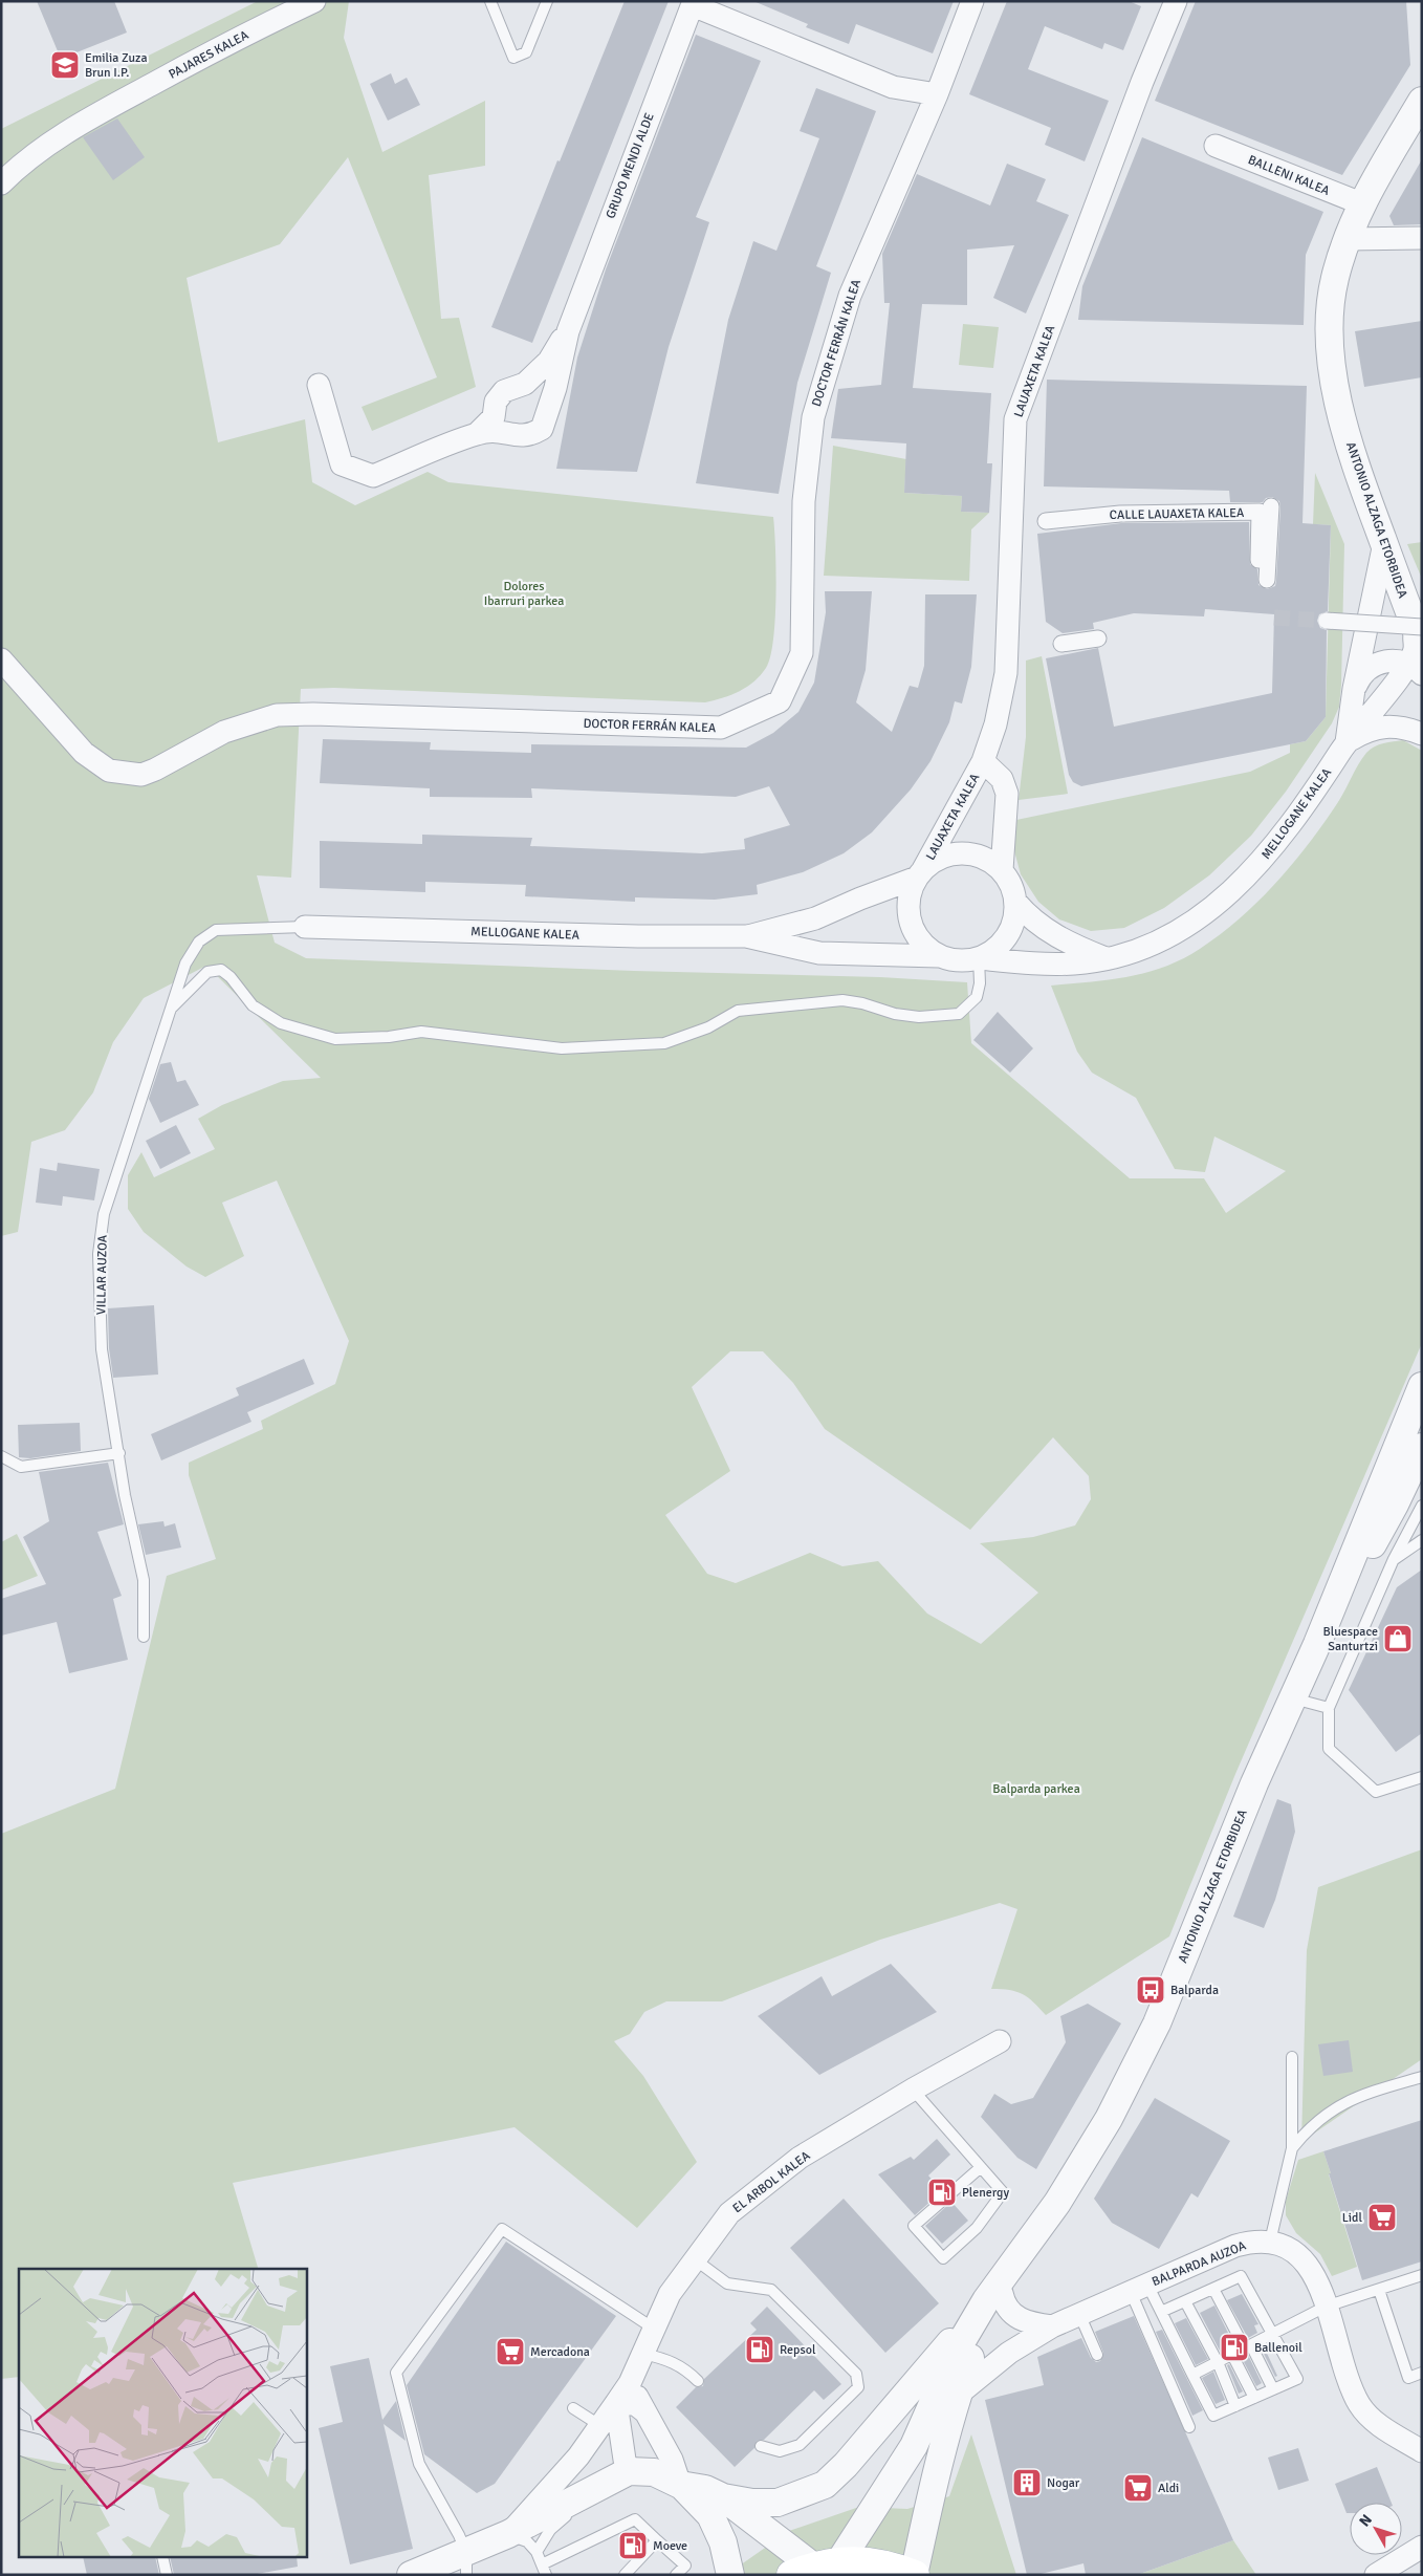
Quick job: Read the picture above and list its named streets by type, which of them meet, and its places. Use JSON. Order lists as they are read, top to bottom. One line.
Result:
{"streets":{"street":["PAJARES KALEA","GRUPO MENDI ALDE","BALLENI KALEA","DOCTOR FERRÁN KALEA","LAUAXETA KALEA","CALLE LAUAXETA KALEA","ANTONIO ALZAGA ETORBIDEA","MELLOGANE KALEA","EL ARBOL KALEA","BALPARDA AUZOA"],"lane":["VILLAR AUZOA"]},"crossings":[["BALLENI KALEA","ANTONIO ALZAGA ETORBIDEA"],["LAUAXETA KALEA","MELLOGANE KALEA"],["ANTONIO ALZAGA ETORBIDEA","MELLOGANE KALEA"],["MELLOGANE KALEA","VILLAR AUZOA"]],"parks":["Dolores Ibarruri parkea","Balparda parkea"],"places":{"school or university":["Emilia Zuza Brun I.P."],"shop":["Bluespace Santurtzi"],"bus stop":["Balparda"],"fuel station":["Plenergy","Ballenoil","Repsol","Moeve"],"supermarket":["Lidl","Mercadona","Aldi"],"building":["Nogar"]},"north":"top left"}
